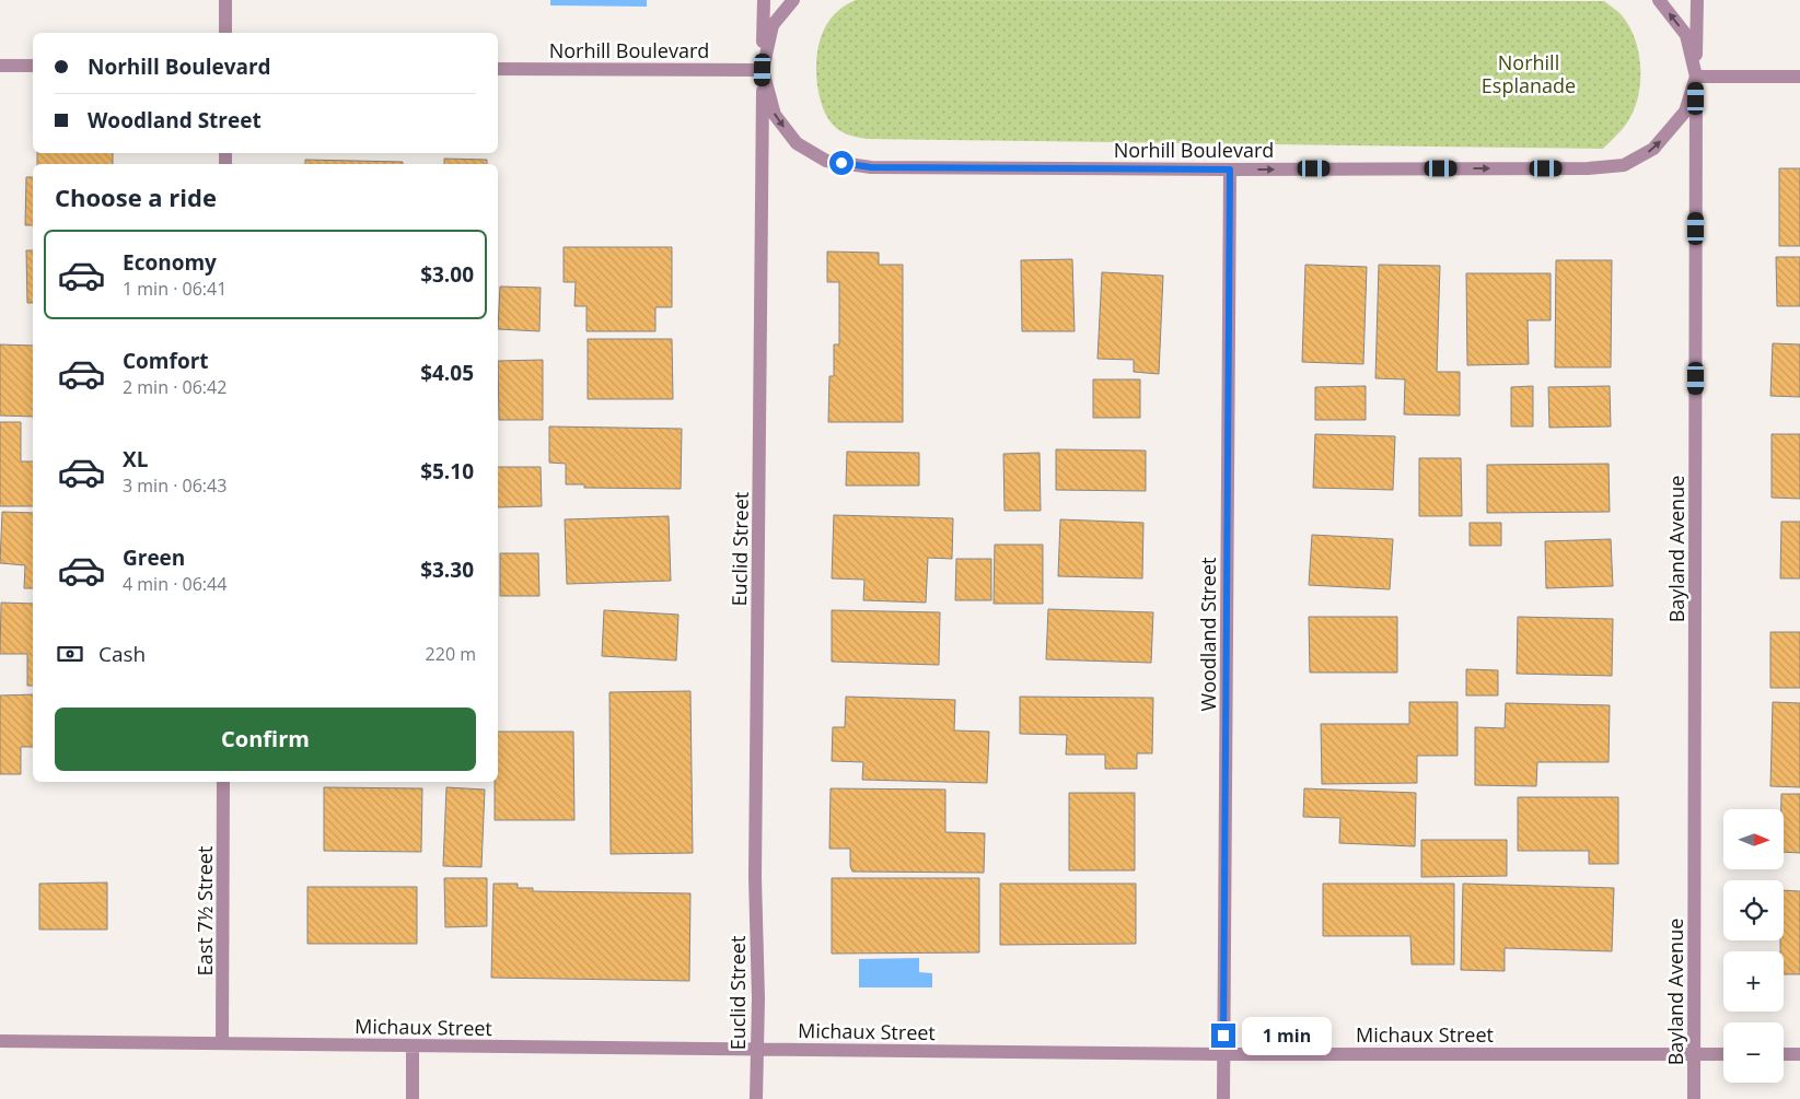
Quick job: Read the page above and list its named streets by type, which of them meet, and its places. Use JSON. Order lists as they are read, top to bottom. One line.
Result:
{"streets":{"street":["Norhill Boulevard","Euclid Street","Bayland Avenue","Woodland Street","East 7½ Street","Michaux Street"]},"crossings":[["Norhill Boulevard","Euclid Street"],["Norhill Boulevard","Bayland Avenue"],["Norhill Boulevard","Woodland Street"],["Euclid Street","Michaux Street"],["Bayland Avenue","Michaux Street"],["Woodland Street","Michaux Street"],["East 7½ Street","Michaux Street"]],"one_way":["Norhill Boulevard"],"parks":["Norhill Esplanade"],"north":"right","page":{"banner":["Norhill Boulevard","Woodland Street"],"heading":"Choose a ride","list":[{"name":"Economy","note":"1 min · 06:41","value":"$3.00"},{"name":"Comfort","note":"2 min · 06:42","value":"$4.05"},{"name":"XL","note":"3 min · 06:43","value":"$5.10"},{"name":"Green","note":"4 min · 06:44","value":"$3.30"}],"pay":["Cash","220 m"],"buttons":"Confirm","map_buttons":["+","−"],"bubble":"1 min"}}
